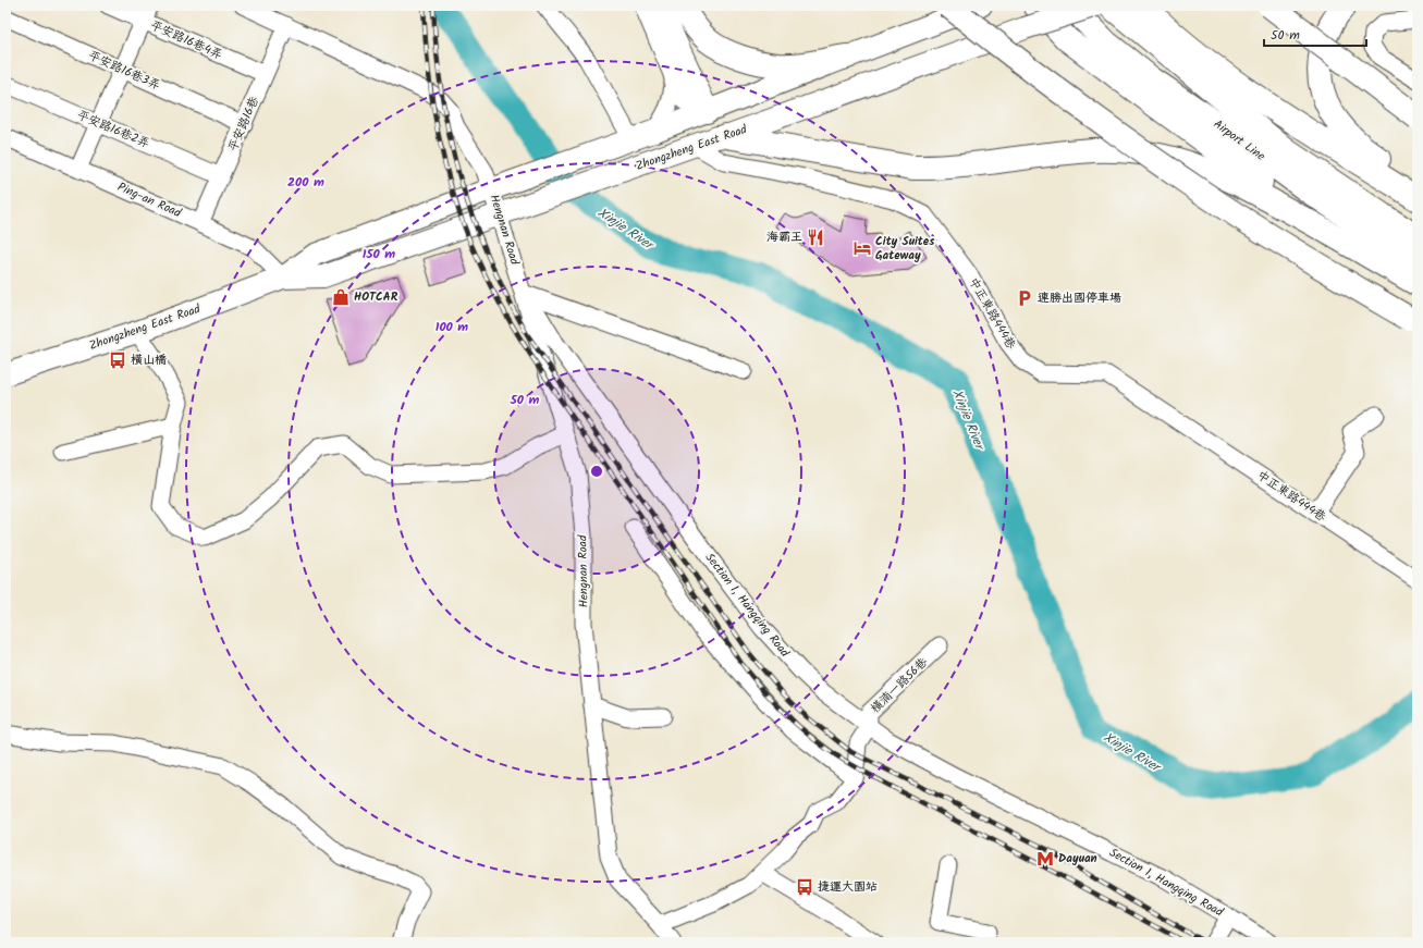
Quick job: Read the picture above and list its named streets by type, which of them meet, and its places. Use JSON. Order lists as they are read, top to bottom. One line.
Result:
{"streets":{"highway":["Airport Line"],"main road":["Zhongzheng East Road"],"street":["平安路16巷4弄","平安路16巷3弄","平安路16巷","平安路16巷2弄","Ping-an Road","Hengnan Road","中正東路444巷","Section 1, Hangqing Road","橫湳一路56巷"]},"crossings":[["平安路16巷4弄","平安路16巷"],["平安路16巷3弄","平安路16巷"],["平安路16巷","平安路16巷2弄"],["平安路16巷","Ping-an Road"],["平安路16巷","Hengnan Road"],["Zhongzheng East Road","Ping-an Road"],["Zhongzheng East Road","Hengnan Road"],["Zhongzheng East Road","中正東路444巷"],["Hengnan Road","Section 1, Hangqing Road"],["Section 1, Hangqing Road","橫湳一路56巷"]],"water":["Xinjie River"],"places":{"restaurant":["海霸王"],"hotel":["City Suites Gateway"],"shop":["HOTCAR"],"parking":["連勝出國停車場"],"bus stop":["橫山橋","捷運大園站"],"metro station":["Dayuan"]},"scale_bar":"50 m","rings":["200 m","150 m","100 m","50 m"]}
